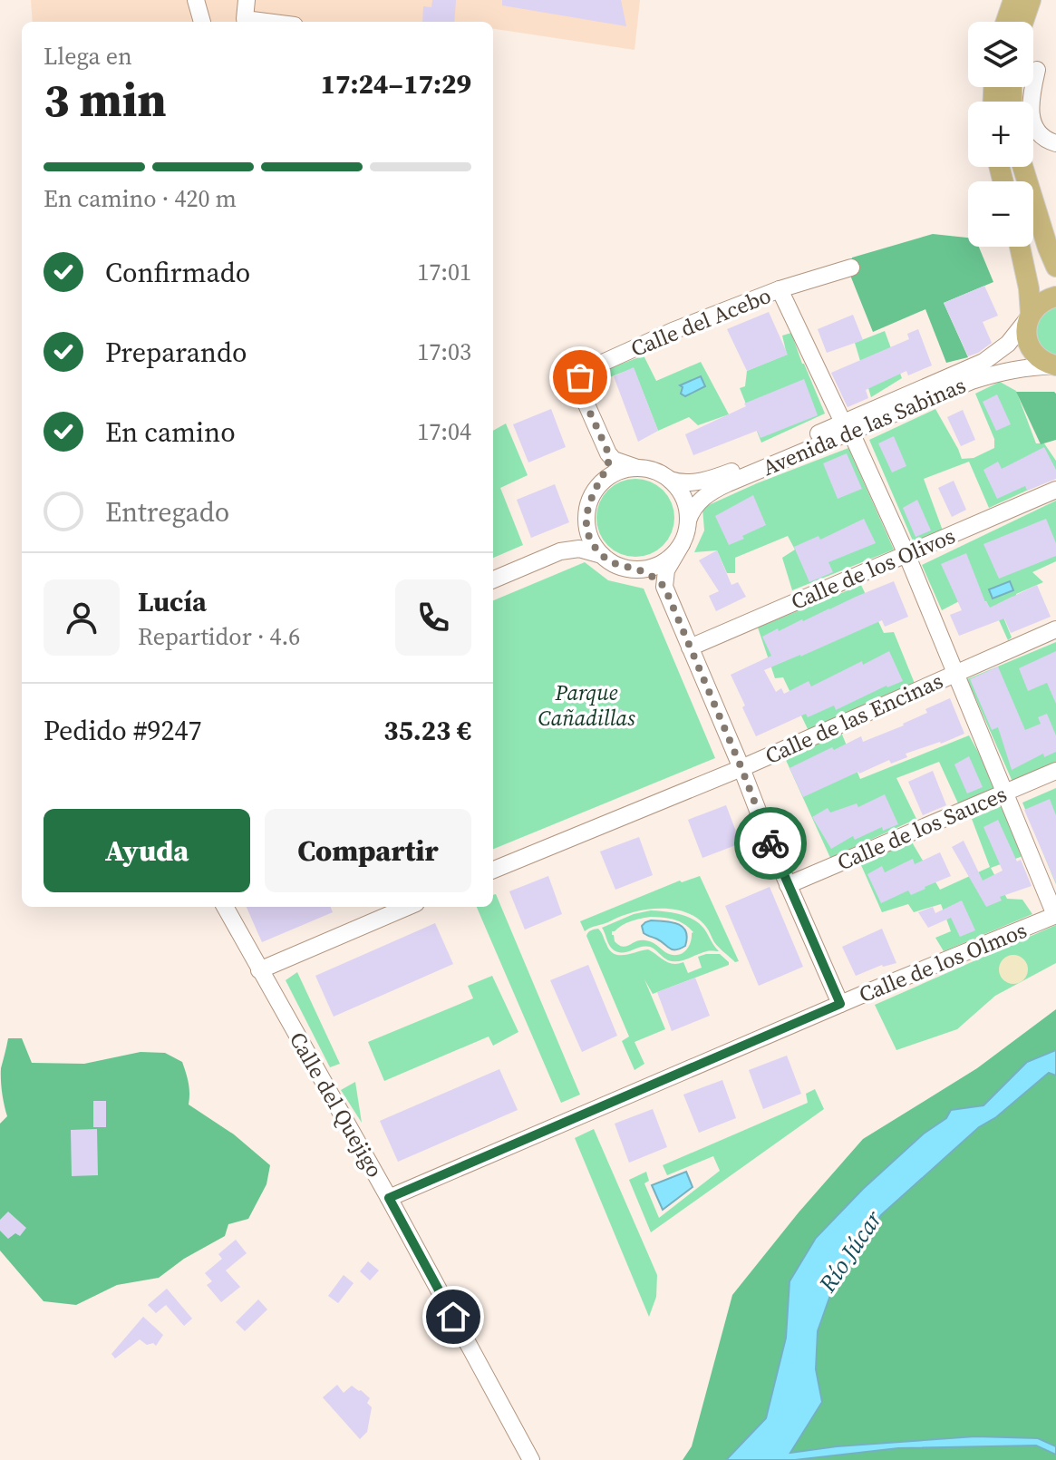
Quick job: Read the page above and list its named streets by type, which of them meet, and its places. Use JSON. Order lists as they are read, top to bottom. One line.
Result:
{"streets":{"street":["Calle del Acebo","Avenida de las Sabinas","Calle de los Olivos","Calle de las Encinas","Calle de los Sauces","Calle de los Olmos","Calle del Quejigo"]},"crossings":[["Calle de los Olmos","Calle del Quejigo"]],"water":["Río Júcar"],"parks":["Parque Cañadillas"],"page":{"map_buttons":["+","−"],"heading":["3 min","Llega en","17:24–17:29"],"panel":["Lucía","Repartidor · 4.6","Pedido #9247","35.23 €"],"bar":"En camino · 420 m","list":[["Confirmado","17:01"],["Preparando","17:03"],["En camino","17:04"],"Entregado"],"buttons":["Ayuda","Compartir"]}}
